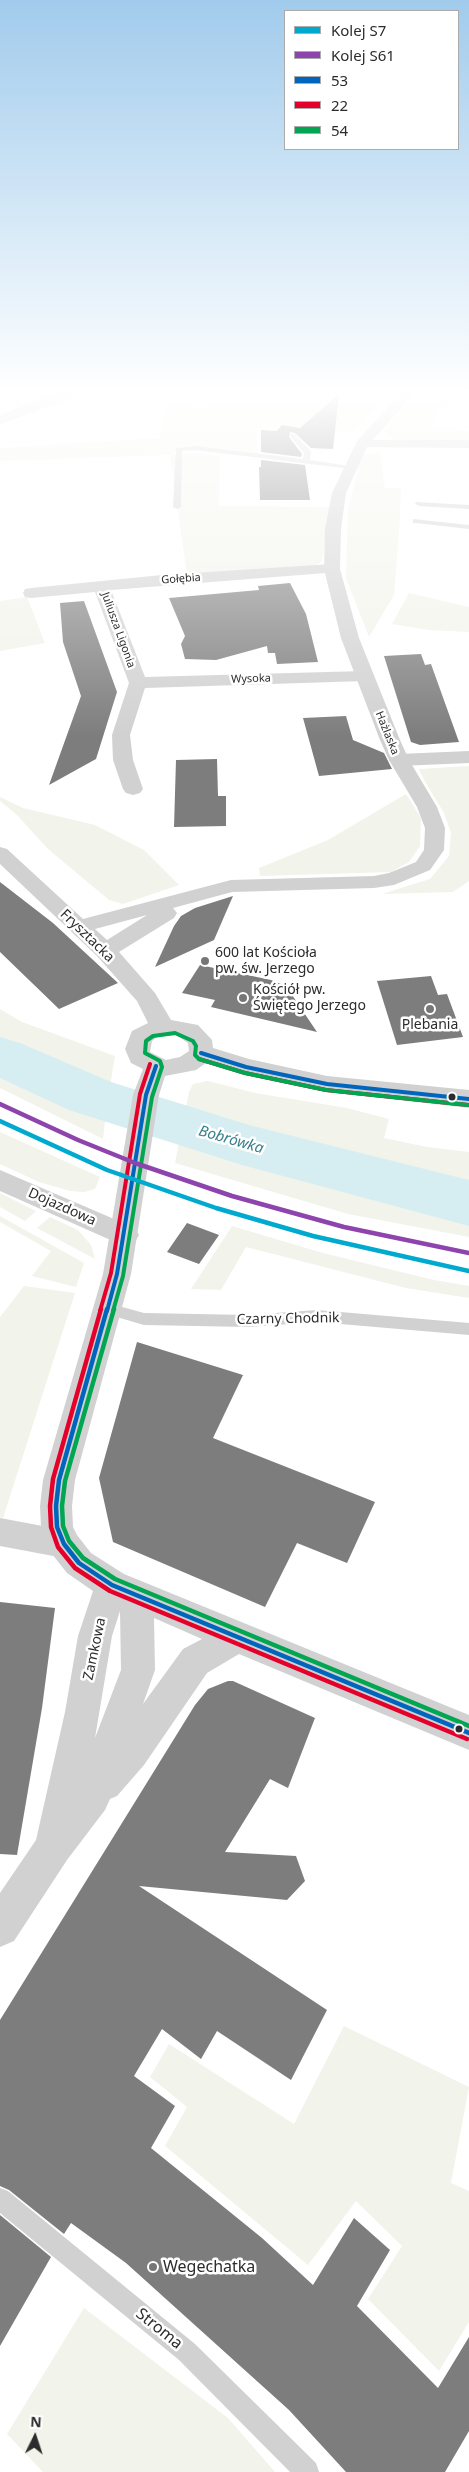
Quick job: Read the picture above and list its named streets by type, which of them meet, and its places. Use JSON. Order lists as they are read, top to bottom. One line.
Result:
{"streets":{"street":["Gołębia","Juliusza Ligonia","Wysoka","Hażlaska","Frysztacka","Dojazdowa","Zamkowa"],"lane":["Czarny Chodnik","Stroma"]},"crossings":[["Gołębia","Juliusza Ligonia"],["Gołębia","Hażlaska"],["Juliusza Ligonia","Wysoka"],["Wysoka","Hażlaska"],["Hażlaska","Frysztacka"]],"water":["Bobrówka"],"places":["600 lat Kościoła pw. św. Jerzego","Kościół pw. Świętego Jerzego","Plebania","Wegechatka"],"lines":["transit line 54","transit line 53","transit line 22","rail line S61","rail line S7"],"legend":["Kolej S7","Kolej S61","53","22","54"],"north":"top"}
